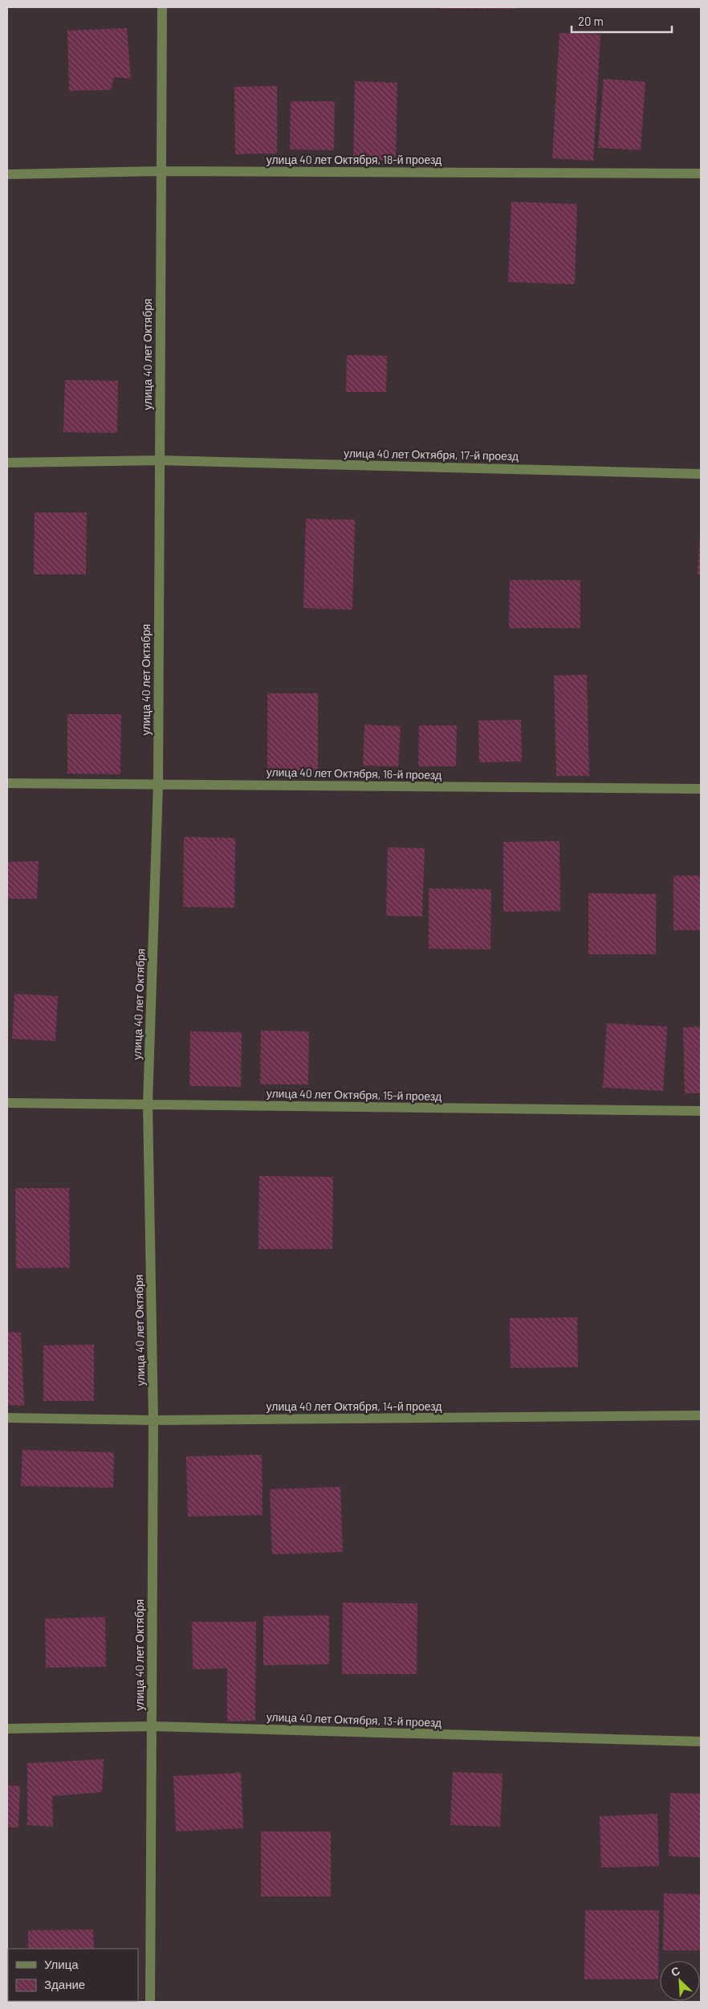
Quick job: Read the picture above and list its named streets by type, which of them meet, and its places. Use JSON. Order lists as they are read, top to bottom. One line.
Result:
{"streets":{"street":["улица 40 лет Октября, 18-й проезд","улица 40 лет Октября","улица 40 лет Октября, 17-й проезд","улица 40 лет Октября, 16-й проезд","улица 40 лет Октября, 15-й проезд","улица 40 лет Октября, 14-й проезд","улица 40 лет Октября, 13-й проезд"]},"crossings":[["улица 40 лет Октября, 18-й проезд","улица 40 лет Октября"],["улица 40 лет Октября","улица 40 лет Октября, 17-й проезд"],["улица 40 лет Октября","улица 40 лет Октября, 16-й проезд"],["улица 40 лет Октября","улица 40 лет Октября, 15-й проезд"],["улица 40 лет Октября","улица 40 лет Октября, 14-й проезд"],["улица 40 лет Октября","улица 40 лет Октября, 13-й проезд"]],"legend":["Улица","Здание"],"scale_bar":"20 m","north":"top left"}
